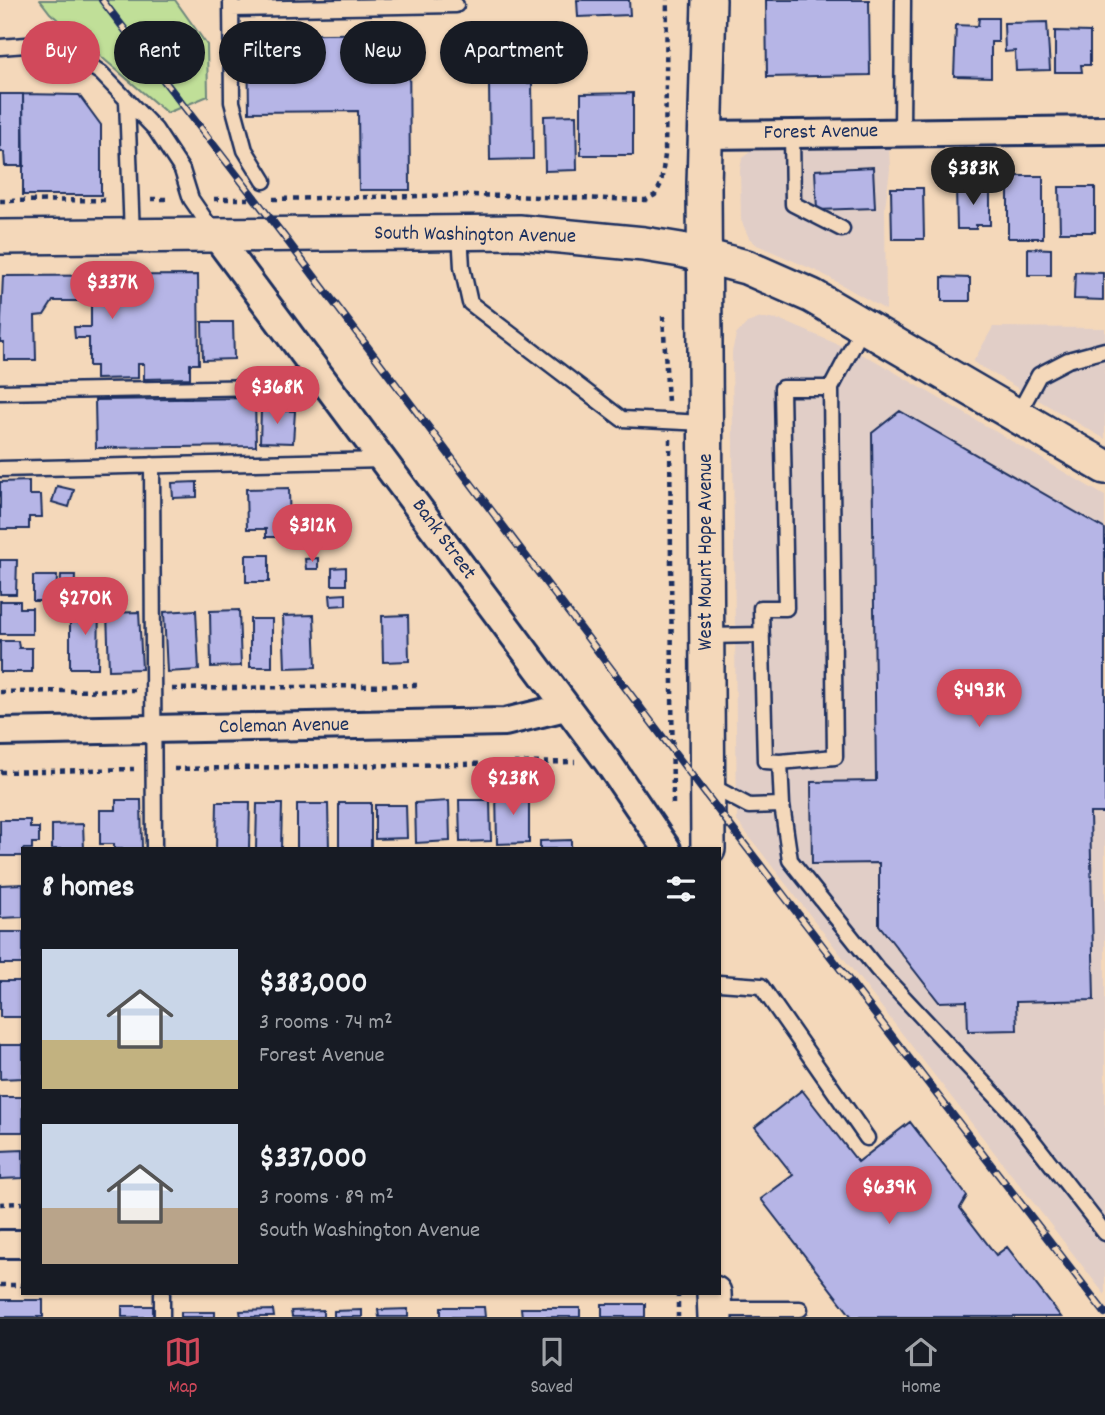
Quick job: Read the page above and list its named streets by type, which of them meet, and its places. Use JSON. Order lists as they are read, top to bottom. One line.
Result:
{"streets":{"street":["Forest Avenue","South Washington Avenue","Bank Street","West Mount Hope Avenue","Coleman Avenue"]},"crossings":[["Forest Avenue","West Mount Hope Avenue"],["South Washington Avenue","Bank Street"],["South Washington Avenue","West Mount Hope Avenue"],["Bank Street","Coleman Avenue"]],"page":{"chip":["Buy","Rent","Filters","New","Apartment"],"price":["$383K","$337K","$368K","$312K","$270K","$493K","$238K","$639K"],"heading":"8 homes","list":[{"name":"$383,000","note":"3 rooms · 74 m² · Forest Avenue"},{"name":"$337,000","note":"3 rooms · 89 m² · South Washington Avenue"}],"tabs":["Map","Saved","Home"]}}
